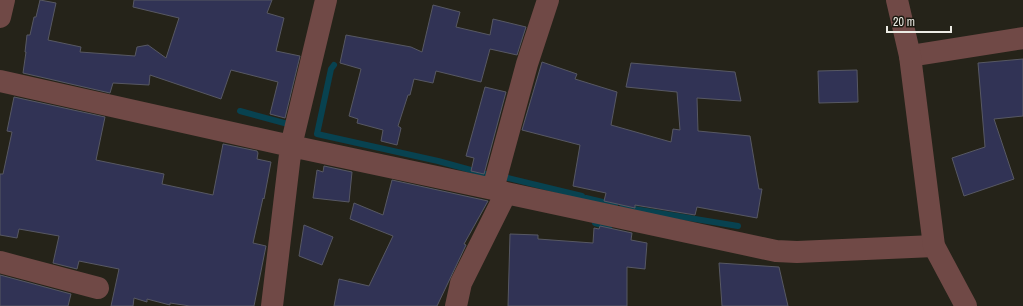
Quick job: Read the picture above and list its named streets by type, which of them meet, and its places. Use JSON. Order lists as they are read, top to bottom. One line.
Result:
{"scale_bar":"20 m"}
